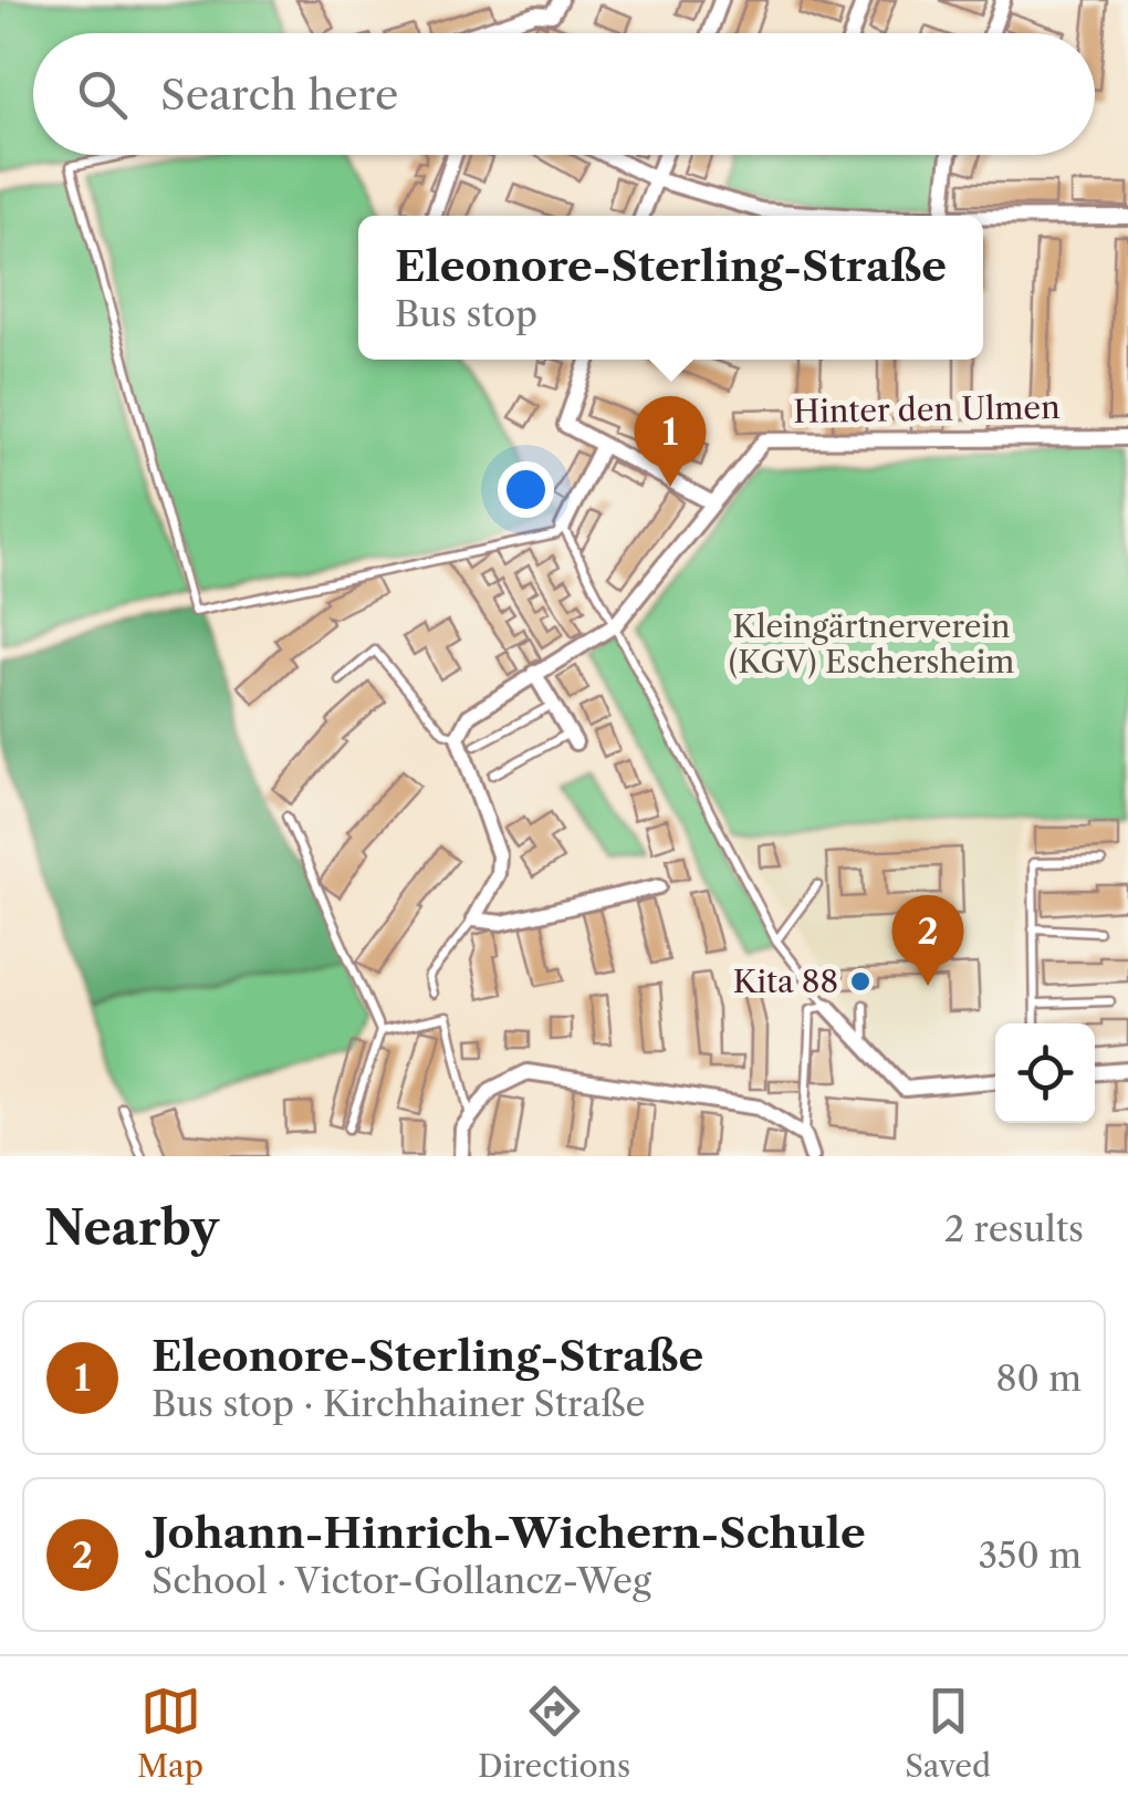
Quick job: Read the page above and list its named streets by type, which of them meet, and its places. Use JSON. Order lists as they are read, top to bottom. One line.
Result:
{"streets":{"street":["Hinter den Ulmen"]},"parks":["Kleingärtnerverein (KGV) Eschersheim"],"places":["Kita 88"],"page":{"search":"Search here","popup":["Eleonore-Sterling-Straße","Bus stop"],"pins":["1","2"],"heading":["Nearby","2 results"],"list":[{"mark":"1","name":"Eleonore-Sterling-Straße","note":"Bus stop · Kirchhainer Straße","value":"80 m"},{"mark":"2","name":"Johann-Hinrich-Wichern-Schule","note":"School · Victor-Gollancz-Weg","value":"350 m"}],"nav":["Map","Directions","Saved"]}}
